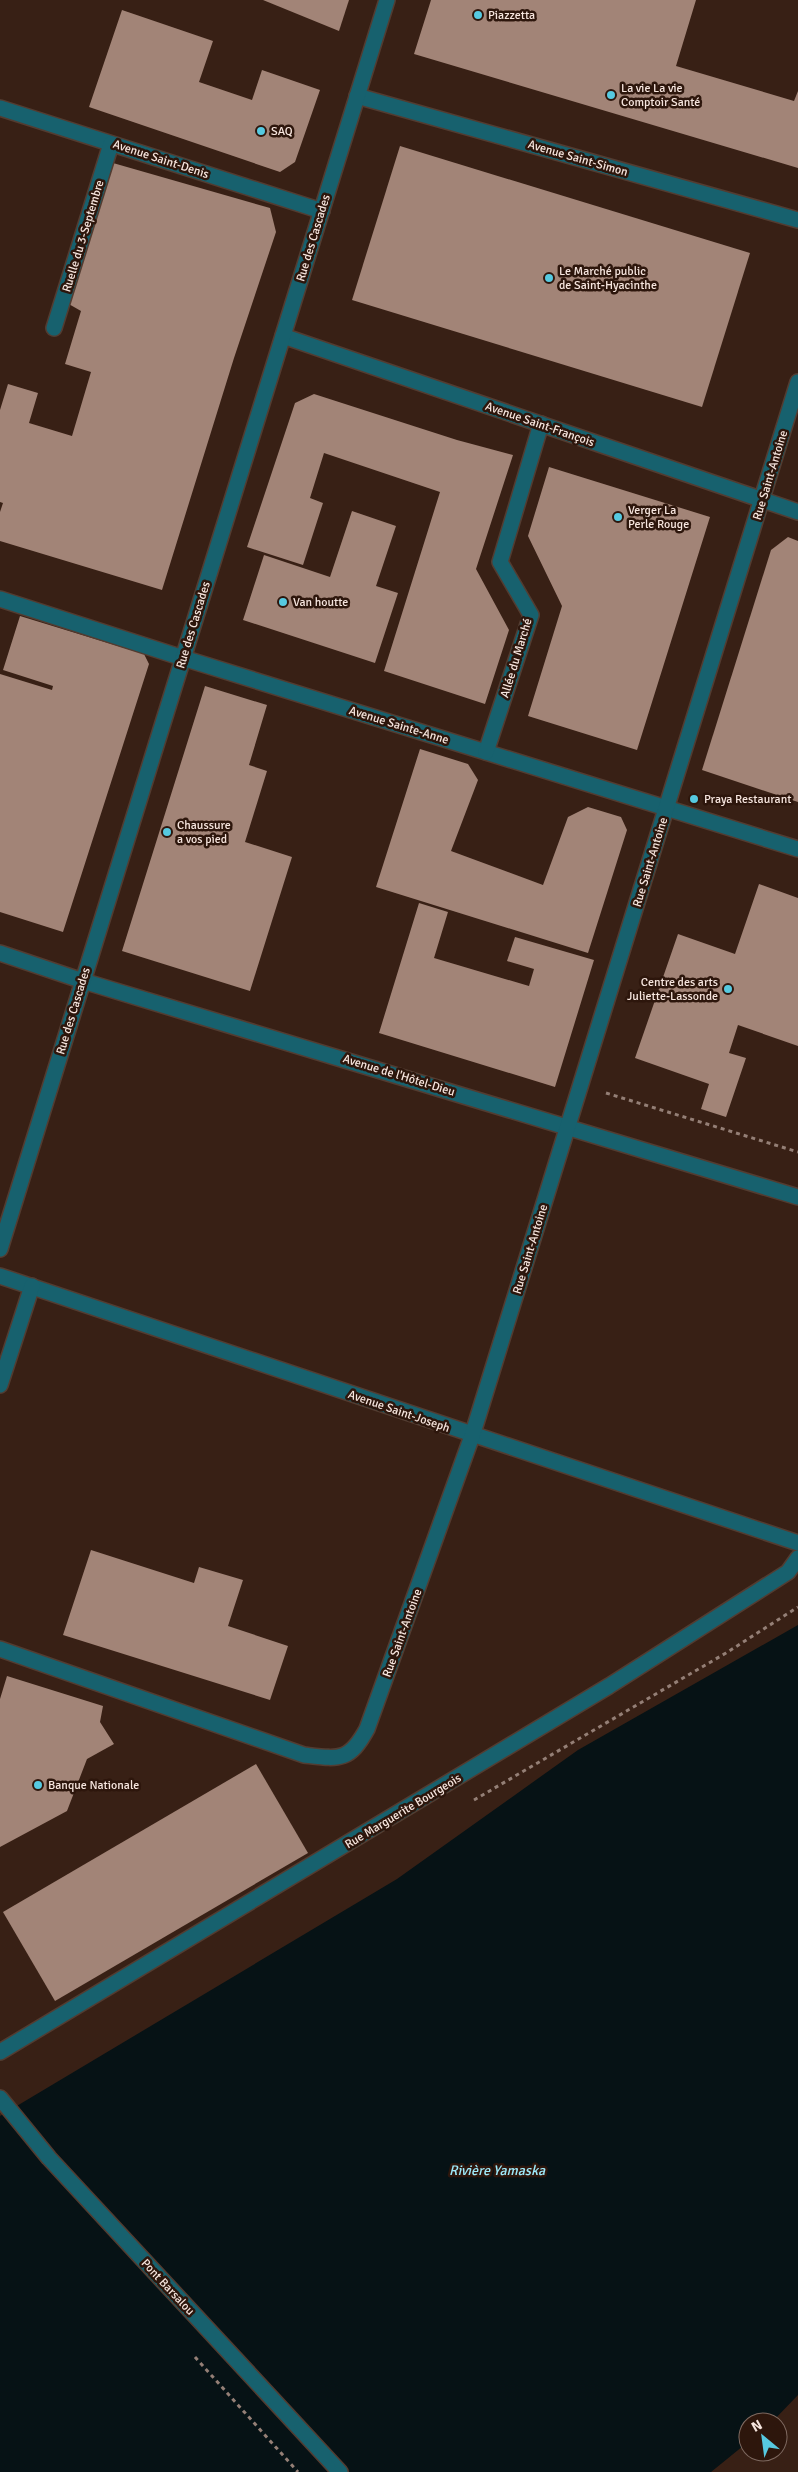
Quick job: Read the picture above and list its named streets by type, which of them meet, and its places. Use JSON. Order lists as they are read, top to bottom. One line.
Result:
{"streets":{"street":["Avenue Saint-Simon","Avenue Saint-Denis","Ruelle du 3-Septembre","Rue des Cascades","Avenue Saint-François","Rue Saint-Antoine","Allée du Marché","Avenue Sainte-Anne","Avenue de l'Hôtel-Dieu","Avenue Saint-Joseph","Rue Marguerite Bourgeois","Pont Barsalou"]},"crossings":[["Avenue Saint-Simon","Rue des Cascades"],["Avenue Saint-Denis","Ruelle du 3-Septembre"],["Avenue Saint-Denis","Rue des Cascades"],["Rue des Cascades","Avenue Saint-François"],["Rue des Cascades","Avenue Sainte-Anne"],["Rue des Cascades","Avenue de l'Hôtel-Dieu"],["Avenue Saint-François","Rue Saint-Antoine"],["Avenue Saint-François","Allée du Marché"],["Rue Saint-Antoine","Avenue Sainte-Anne"],["Rue Saint-Antoine","Avenue de l'Hôtel-Dieu"],["Rue Saint-Antoine","Avenue Saint-Joseph"],["Allée du Marché","Avenue Sainte-Anne"]],"water":["Rivière Yamaska"],"places":["Piazzetta","La vie La vie Comptoir Santé","SAQ","Le Marché public de Saint-Hyacinthe","Verger La Perle Rouge","Van houtte","Praya Restaurant","Chaussure a vos pied","Centre des arts Juliette-Lassonde","Banque Nationale"],"north":"top left"}
